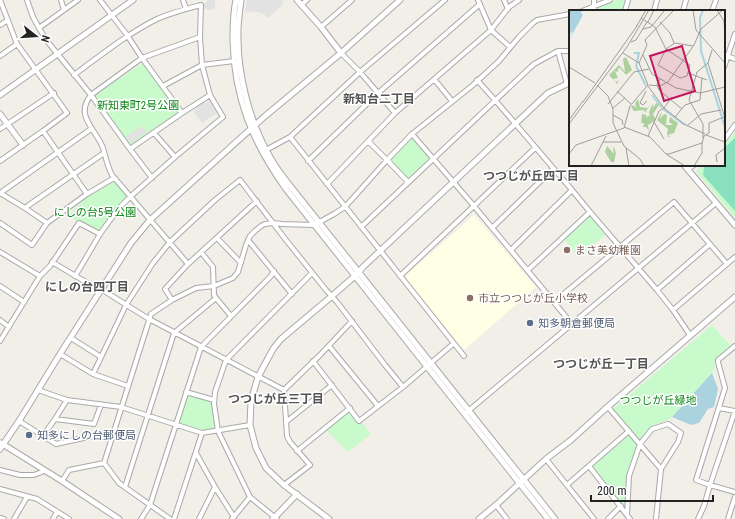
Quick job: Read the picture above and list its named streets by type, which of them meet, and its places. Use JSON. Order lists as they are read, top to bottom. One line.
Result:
{"districts":["新知台二丁目","つつじが丘四丁目","にしの台四丁目","つつじが丘一丁目","つつじが丘三丁目"],"parks":["新知東町2号公園","にしの台5号公園","つつじが丘緑地"],"places":["まさ美幼稚園","市立つつじが丘小学校","知多朝倉郵便局","知多にしの台郵便局"],"scale_bar":"200 m","north":"right"}
